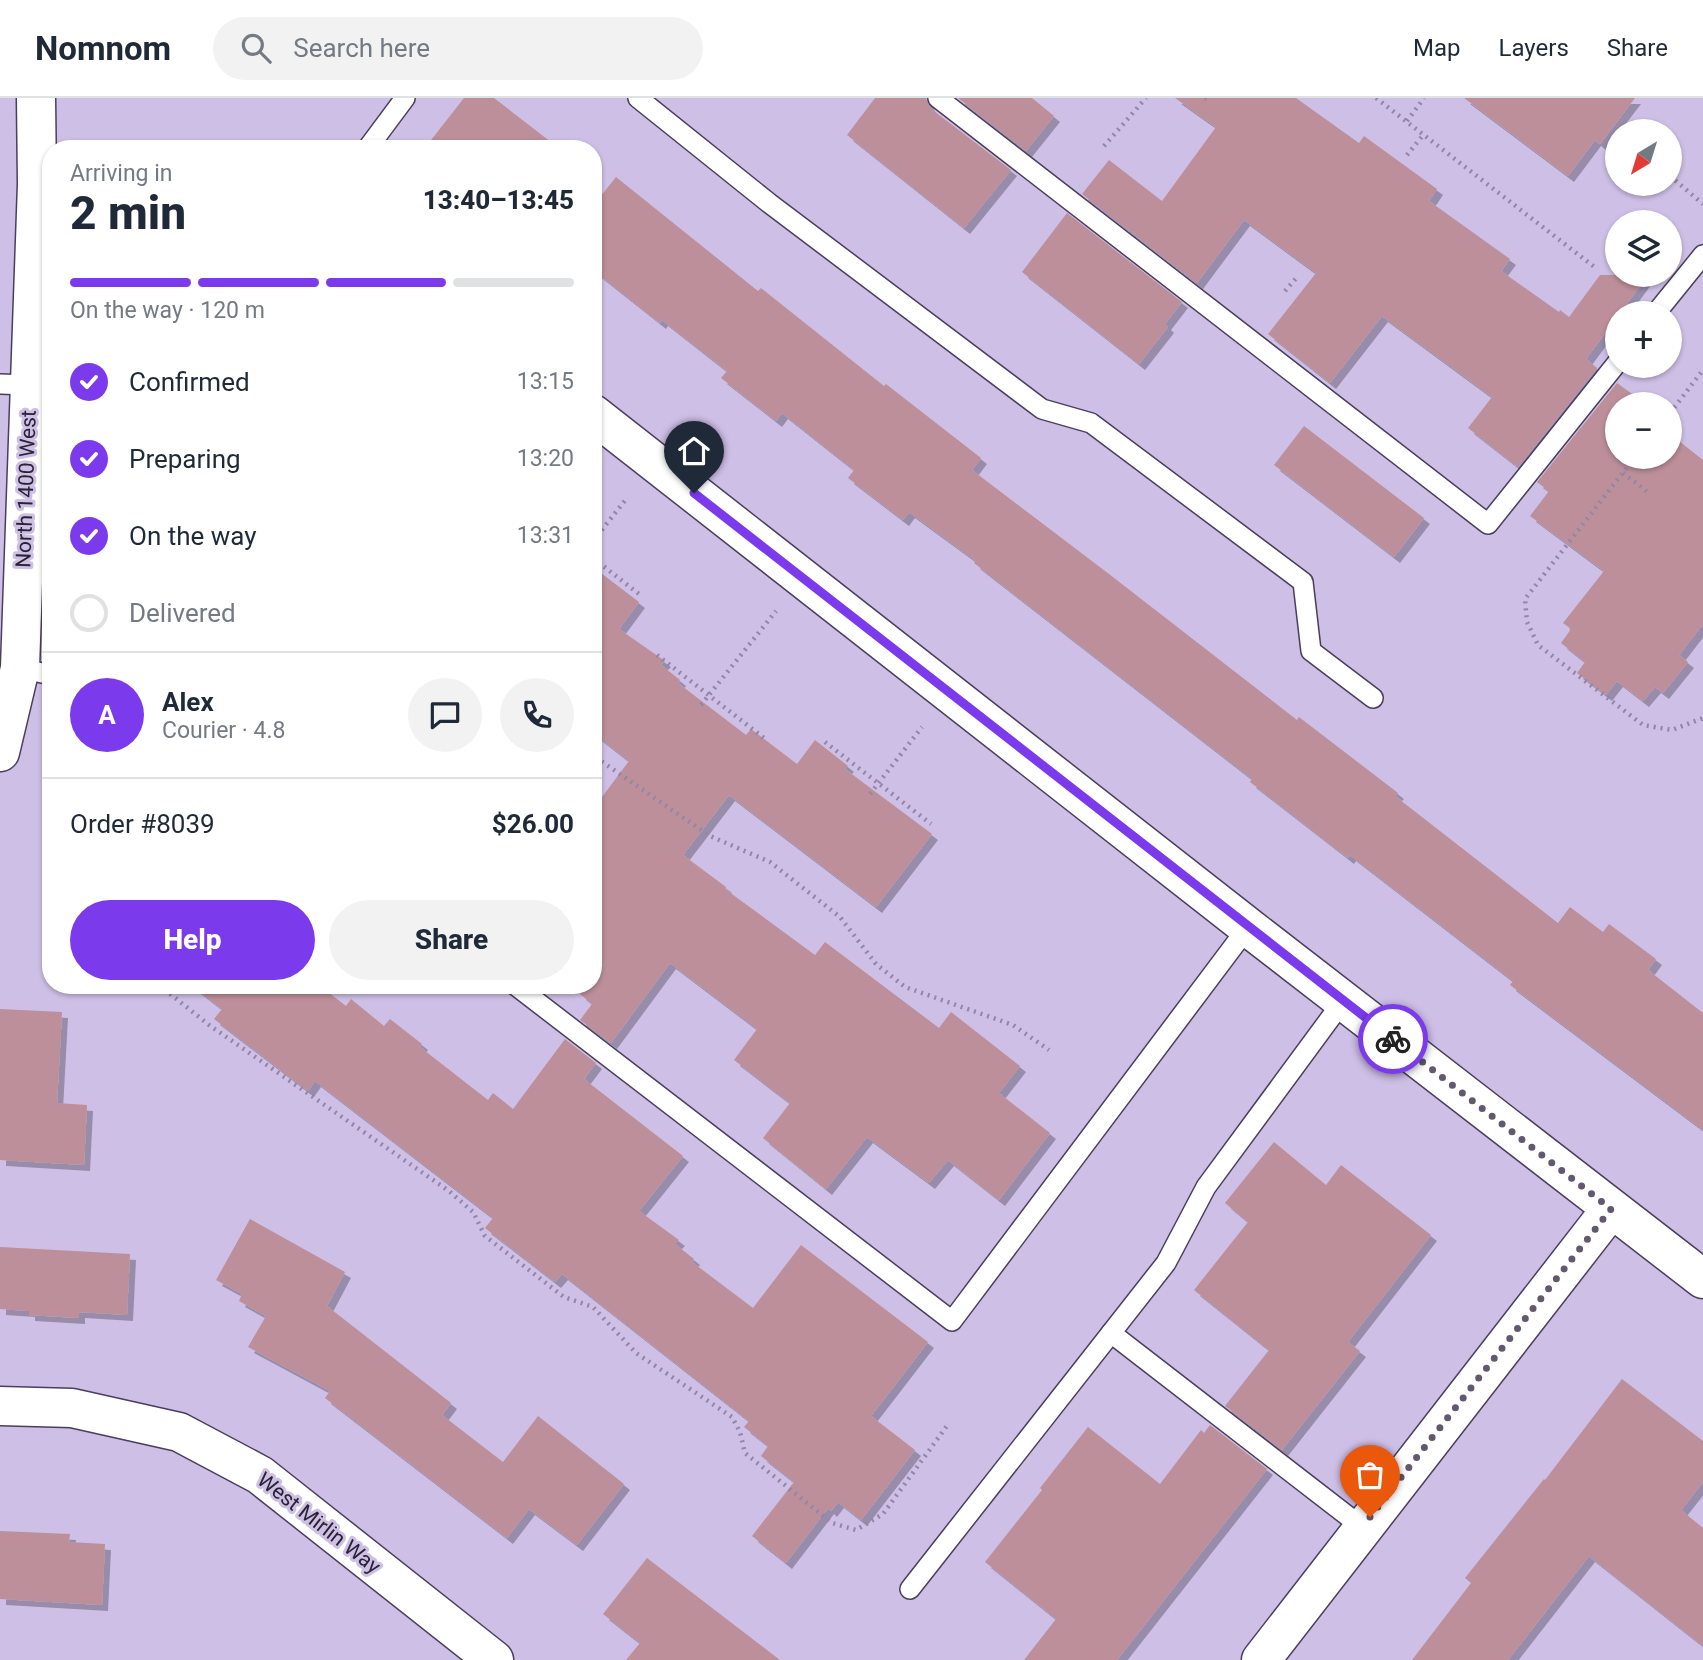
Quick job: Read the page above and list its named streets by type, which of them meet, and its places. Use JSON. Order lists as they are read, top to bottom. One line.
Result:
{"streets":{"street":["North 1400 West","West Mirlin Way"]},"north":"bottom left","page":{"header":"Nomnom","search":"Search here","nav":["Map","Layers","Share"],"map_buttons":["+","−"],"heading":["2 min","Arriving in","13:40–13:45"],"panel":["Alex","Courier · 4.8","Order #8039","$26.00"],"bar":"On the way · 120 m","list":[["Confirmed","13:15"],["Preparing","13:20"],["On the way","13:31"],"Delivered"],"round":"A","buttons":["Help","Share"]}}
